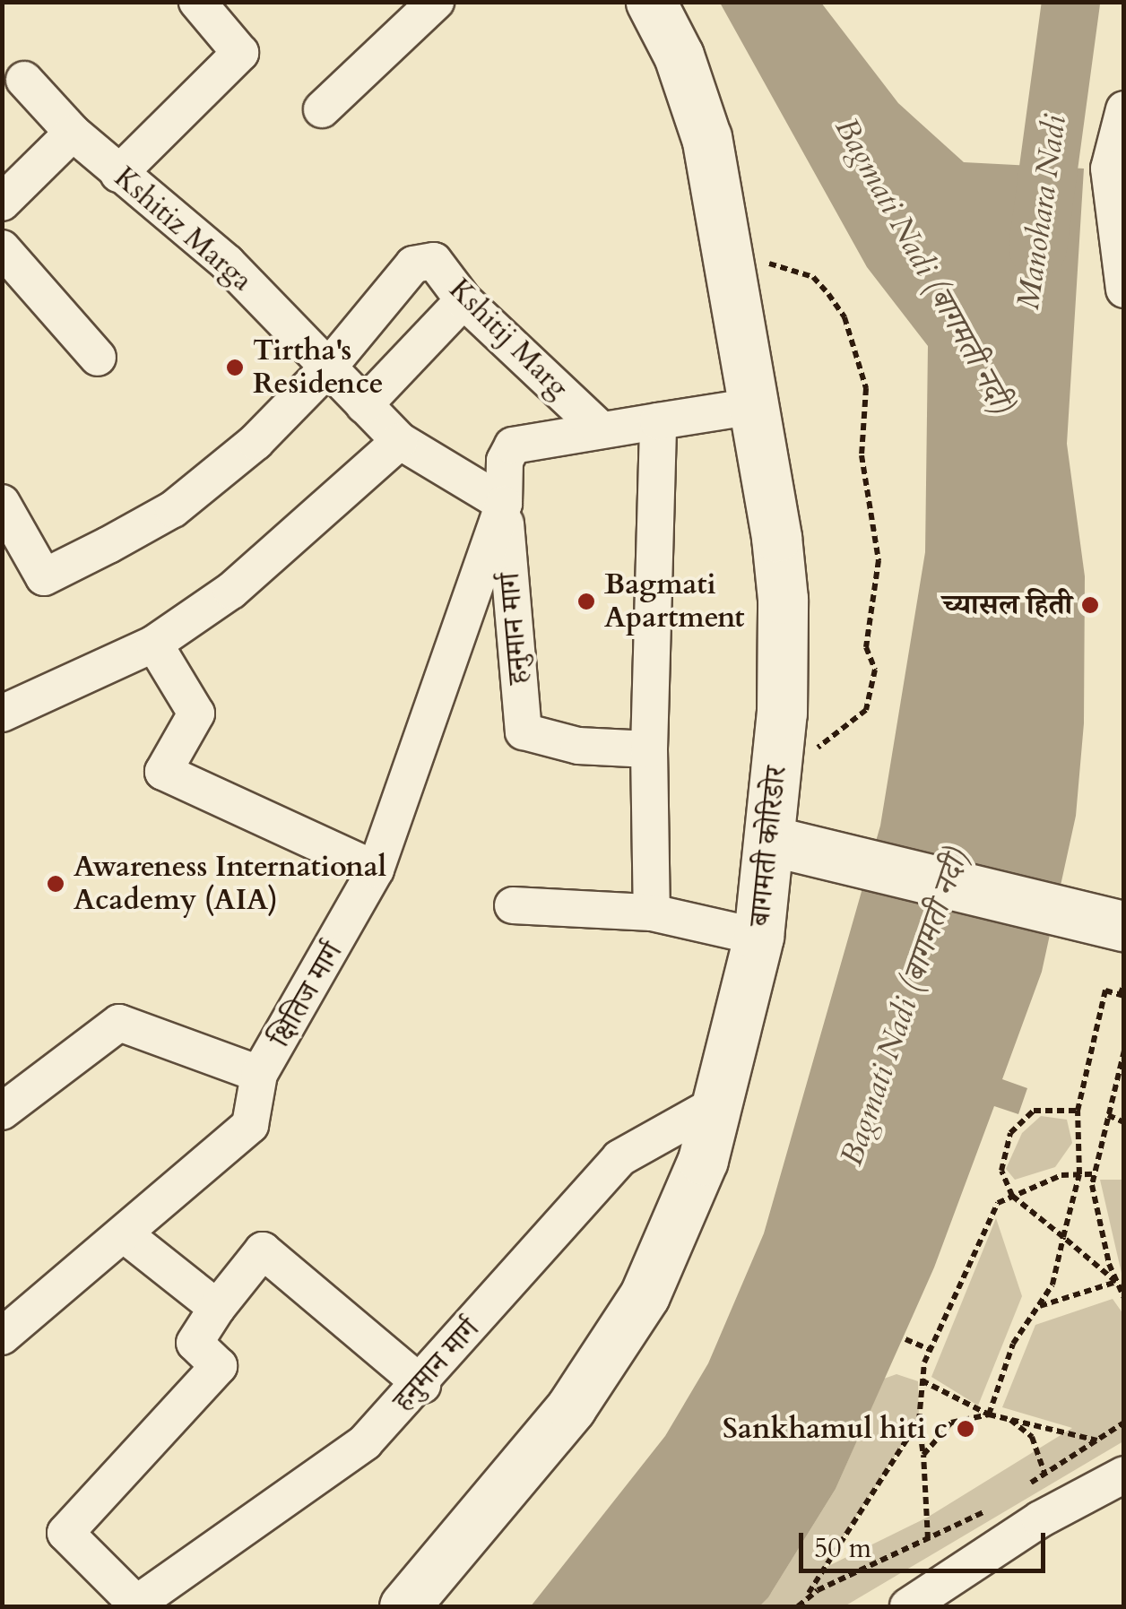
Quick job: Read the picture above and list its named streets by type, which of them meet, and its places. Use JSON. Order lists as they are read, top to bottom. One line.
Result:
{"streets":{"main road":["बागमती कोरिडोर"],"street":["Kshitiz Marga","Kshitij Marg","हनुमान मार्ग","क्षितिज मार्ग"]},"crossings":[["Kshitiz Marga","Kshitij Marg"],["Kshitiz Marga","हनुमान मार्ग"],["Kshitiz Marga","क्षितिज मार्ग"],["हनुमान मार्ग","बागमती कोरिडोर"],["हनुमान मार्ग","क्षितिज मार्ग"]],"water":["Manohara Nadi","Bagmati Nadi (बागमती नदी)"],"places":["Tirtha's Residence","Bagmati Apartment","च्यासल हिती","Awareness International Academy (AIA)","Sankhamul hiti c"],"scale_bar":"50 m"}
